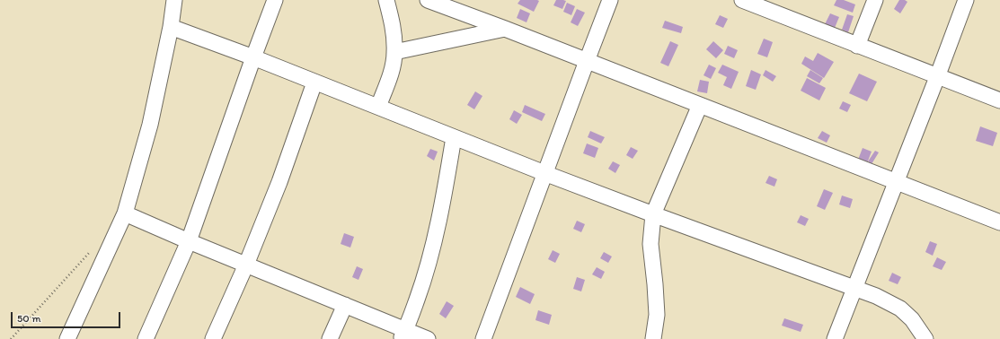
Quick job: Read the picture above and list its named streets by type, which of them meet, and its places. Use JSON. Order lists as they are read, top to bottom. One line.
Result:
{"scale_bar":"50 m"}
